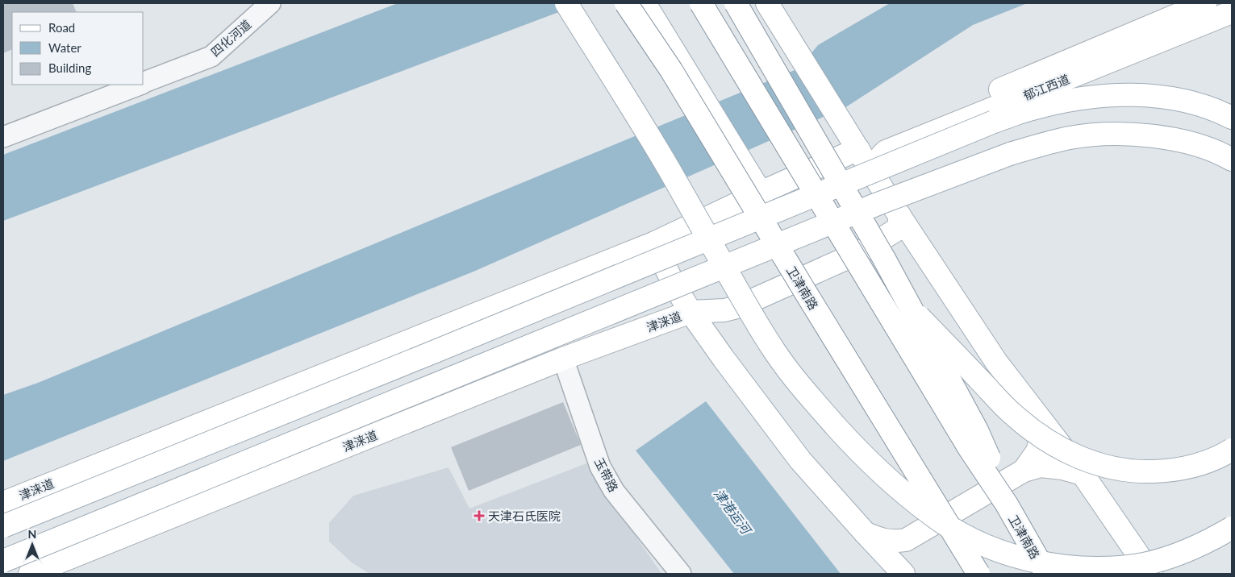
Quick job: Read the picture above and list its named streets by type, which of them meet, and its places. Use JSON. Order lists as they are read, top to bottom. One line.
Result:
{"streets":{"main road":["郁江西道","卫津南路","津涞道"],"street":["四化河道","玉带路"]},"crossings":[["郁江西道","津涞道"],["津涞道","玉带路"]],"water":["津港运河"],"places":{"health":["天津石氏医院"]},"legend":["Road","Water","Building"],"north":"top"}
